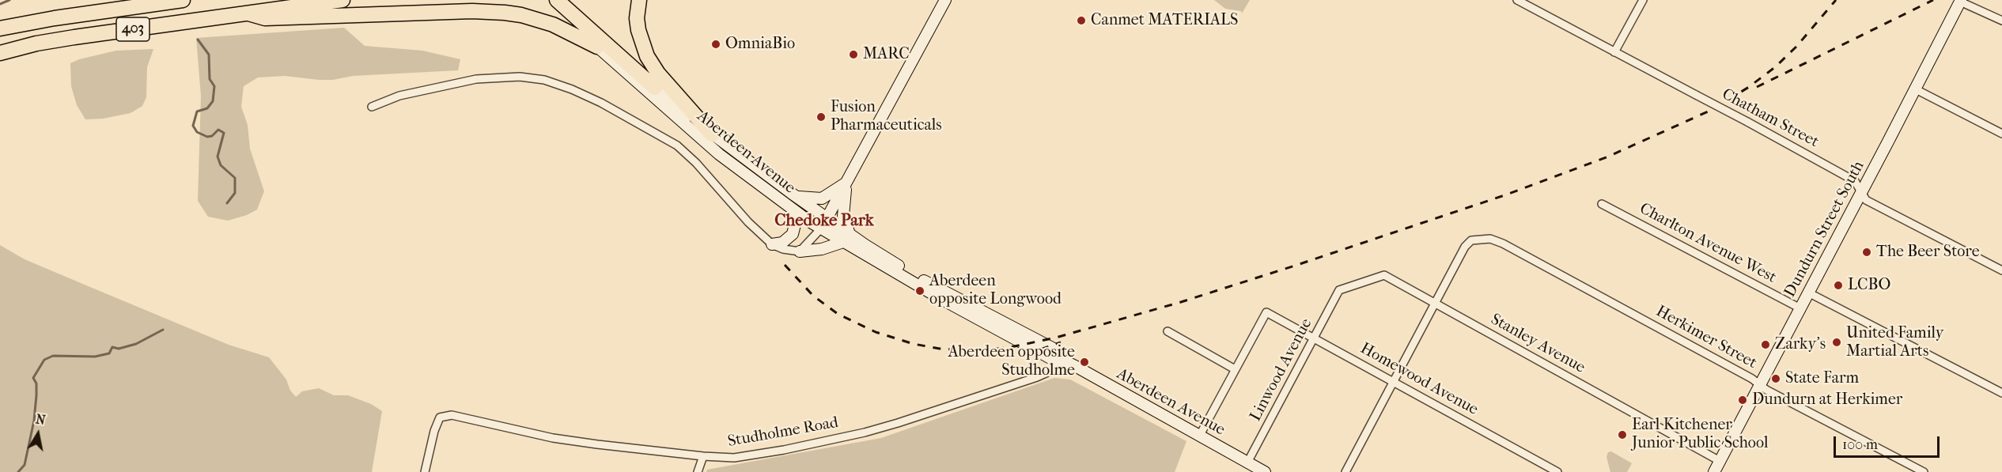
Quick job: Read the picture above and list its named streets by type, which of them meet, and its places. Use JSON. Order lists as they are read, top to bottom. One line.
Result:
{"streets":{"highway":["403"],"main road":["Aberdeen Avenue","Dundurn Street South"],"street":["Chatham Street","Charlton Avenue West","Herkimer Street","Stanley Avenue","Linwood Avenue","Homewood Avenue","Studholme Road"]},"crossings":[["Chatham Street","Dundurn Street South"],["Aberdeen Avenue","Linwood Avenue"],["Aberdeen Avenue","Studholme Road"],["Dundurn Street South","Charlton Avenue West"],["Dundurn Street South","Herkimer Street"],["Dundurn Street South","Stanley Avenue"],["Herkimer Street","Stanley Avenue"],["Stanley Avenue","Linwood Avenue"],["Linwood Avenue","Homewood Avenue"]],"districts":["Chedoke Park"],"places":["Canmet MATERIALS","OmniaBio","MARC","Fusion Pharmaceuticals","The Beer Store","LCBO","Aberdeen opposite Longwood","United Family Martial Arts","Zarky's","Aberdeen opposite Studholme","State Farm","Dundurn at Herkimer","Earl Kitchener Junior Public School"],"scale_bar":"100 m","north":"top"}
